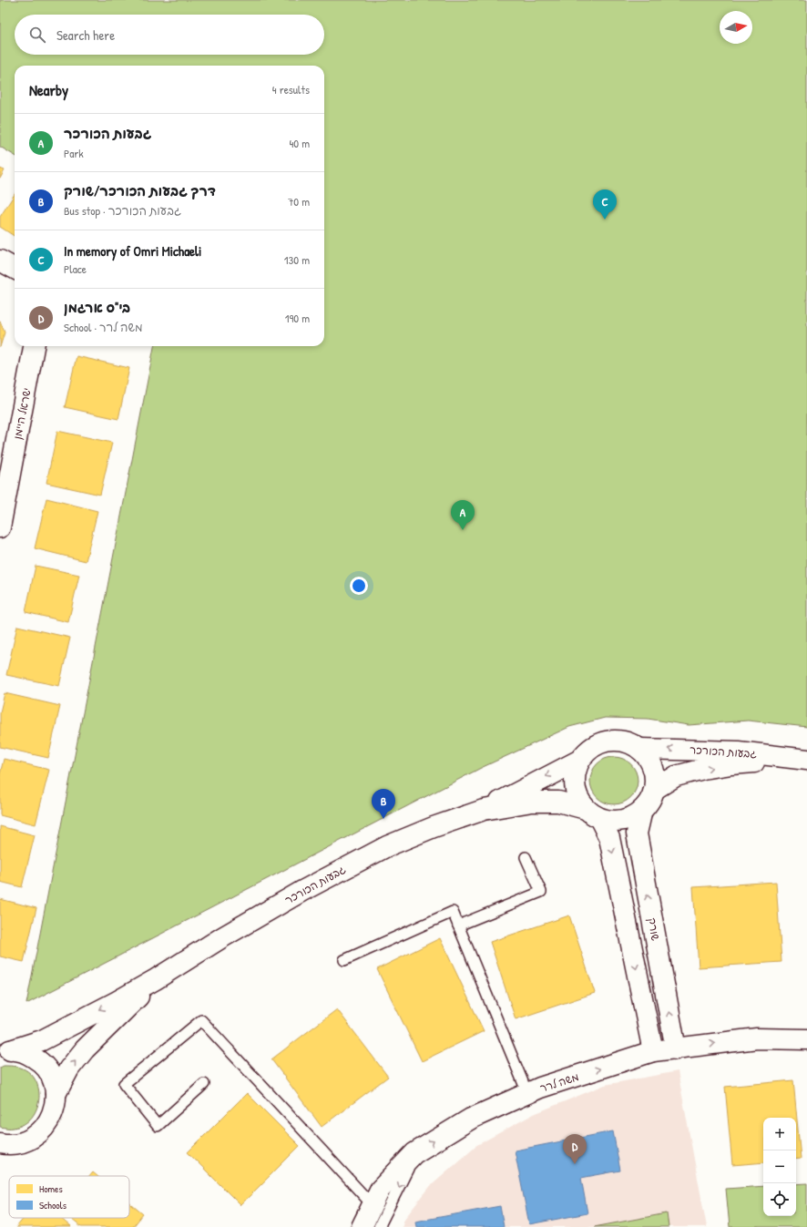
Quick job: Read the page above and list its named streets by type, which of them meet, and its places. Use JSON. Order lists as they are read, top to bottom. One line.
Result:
{"streets":{"street":["ישראל היימן","גבעות הכורכר","שורק","משה לרר"]},"crossings":[["גבעות הכורכר","שורק"],["שורק","משה לרר"]],"one_way":["משה לרר"],"legend":["Homes","Schools"],"north":"right","page":{"search":"Search here","heading":["Nearby","4 results"],"list":[{"mark":"A","name":"גבעות הכורכר","note":"Park","value":"40 m"},{"mark":"B","name":"דרך גבעות הכורכר/שורק","note":"Bus stop · גבעות הכורכר","value":"70 m"},{"mark":"C","name":"In memory of Omri Michaeli","note":"Place","value":"130 m"},{"mark":"D","name":"בי\"ס ארגמן","note":"School · משה לרר","value":"190 m"}],"pins":["C","A","B","D"],"map_buttons":["+","−"]}}
